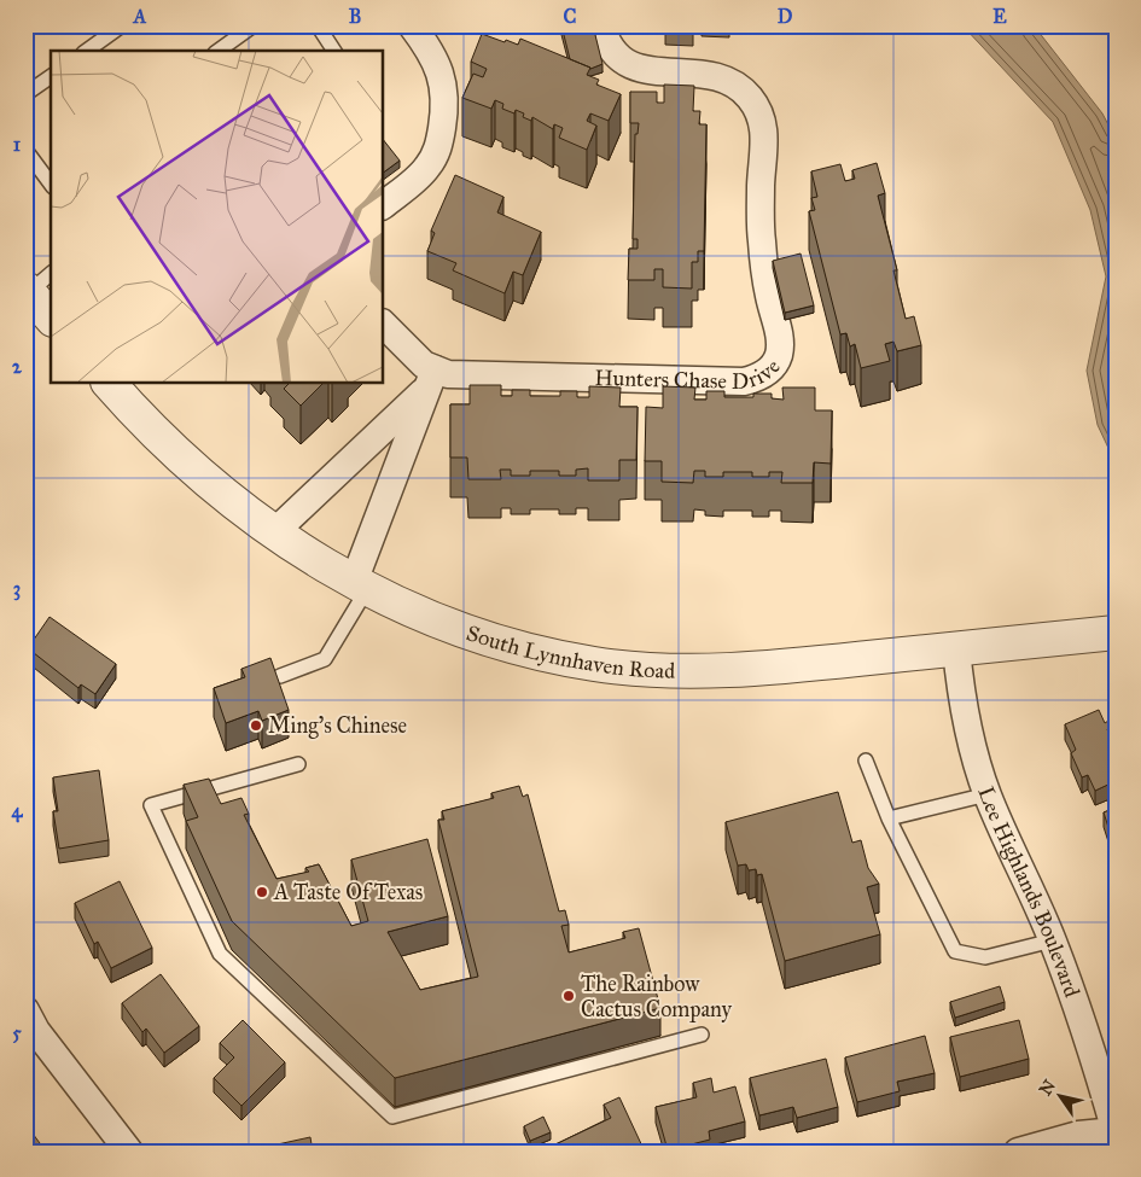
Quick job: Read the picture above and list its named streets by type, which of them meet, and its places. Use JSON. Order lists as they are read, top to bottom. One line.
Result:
{"streets":{"street":["Hunters Chase Drive","South Lynnhaven Road","Lee Highlands Boulevard"]},"crossings":[["South Lynnhaven Road","Lee Highlands Boulevard"]],"places":["Ming's Chinese","A Taste Of Texas","The Rainbow Cactus Company"],"north":"top left","grid":{"columns":["A","B","C","D","E"],"rows":["1","2","3","4","5"]}}
